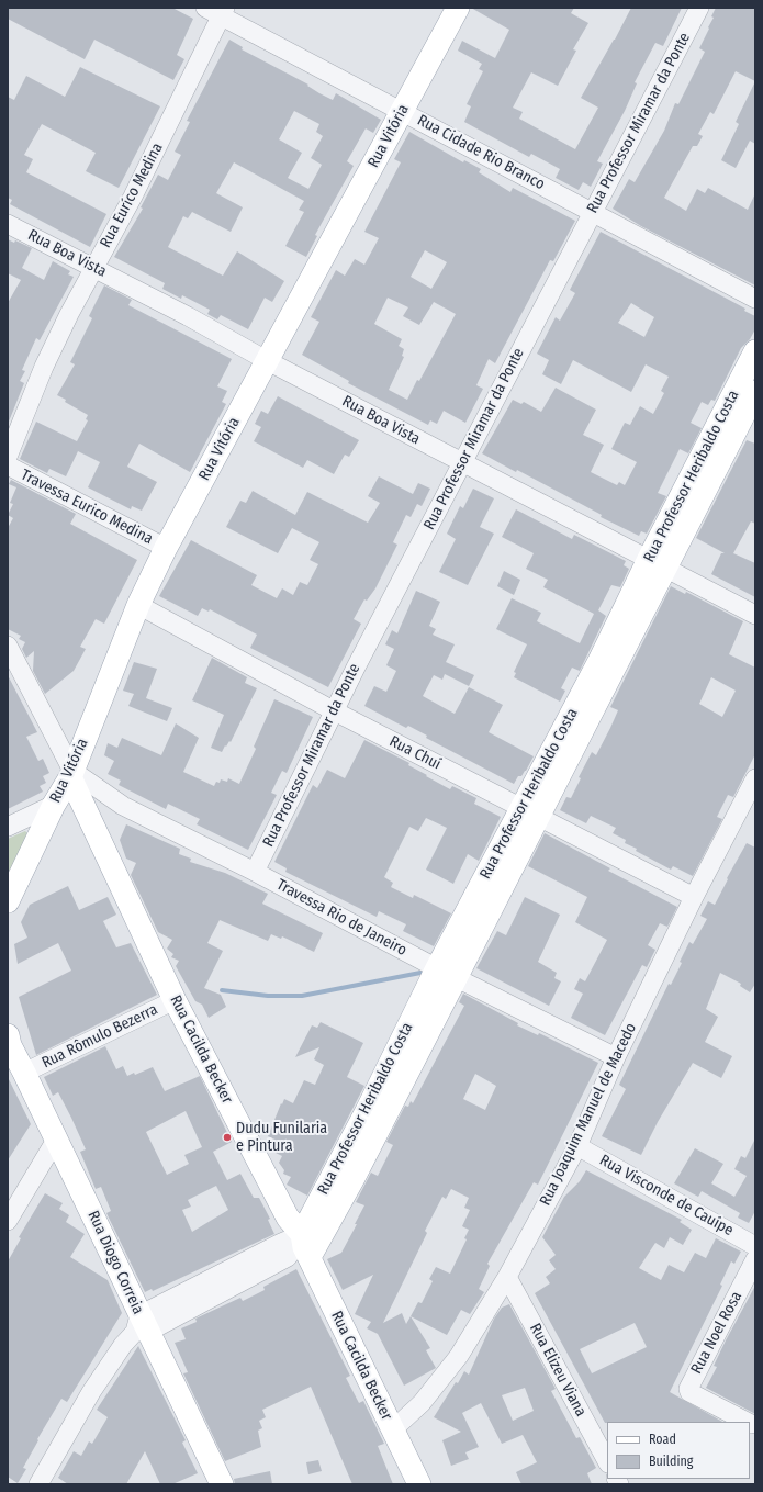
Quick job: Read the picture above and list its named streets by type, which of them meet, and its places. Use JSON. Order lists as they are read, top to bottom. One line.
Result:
{"streets":{"main road":["Rua Vitória","Rua Professor Heribaldo Costa","Rua Cacilda Becker","Rua Diogo Correia"],"street":["Rua Professor Miramar da Ponte","Rua Cidade Rio Branco","Rua Euríco Medina","Rua Boa Vista","Travessa Eurico Medina","Rua Chuí","Travessa Rio de Janeiro","Rua Rômulo Bezerra","Rua Joaquim Manuel de Macedo","Rua Visconde de Cauípe","Rua Noel Rosa","Rua Elizeu Viana"]},"crossings":[["Rua Professor Miramar da Ponte","Rua Cidade Rio Branco"],["Rua Professor Miramar da Ponte","Rua Boa Vista"],["Rua Professor Miramar da Ponte","Rua Chuí"],["Rua Professor Miramar da Ponte","Travessa Rio de Janeiro"],["Rua Vitória","Rua Cidade Rio Branco"],["Rua Vitória","Rua Boa Vista"],["Rua Vitória","Travessa Eurico Medina"],["Rua Vitória","Rua Chuí"],["Rua Vitória","Travessa Rio de Janeiro"],["Rua Vitória","Rua Cacilda Becker"],["Rua Cidade Rio Branco","Rua Euríco Medina"],["Rua Euríco Medina","Rua Boa Vista"],["Rua Boa Vista","Rua Professor Heribaldo Costa"],["Rua Professor Heribaldo Costa","Rua Chuí"],["Rua Professor Heribaldo Costa","Travessa Rio de Janeiro"],["Rua Professor Heribaldo Costa","Rua Cacilda Becker"],["Rua Chuí","Rua Joaquim Manuel de Macedo"],["Travessa Rio de Janeiro","Rua Cacilda Becker"],["Travessa Rio de Janeiro","Rua Joaquim Manuel de Macedo"],["Rua Rômulo Bezerra","Rua Cacilda Becker"],["Rua Rômulo Bezerra","Rua Diogo Correia"],["Rua Cacilda Becker","Rua Joaquim Manuel de Macedo"],["Rua Joaquim Manuel de Macedo","Rua Visconde de Cauípe"],["Rua Joaquim Manuel de Macedo","Rua Elizeu Viana"]],"places":["Dudu Funilaria e Pintura"],"legend":["Road","Building"]}
